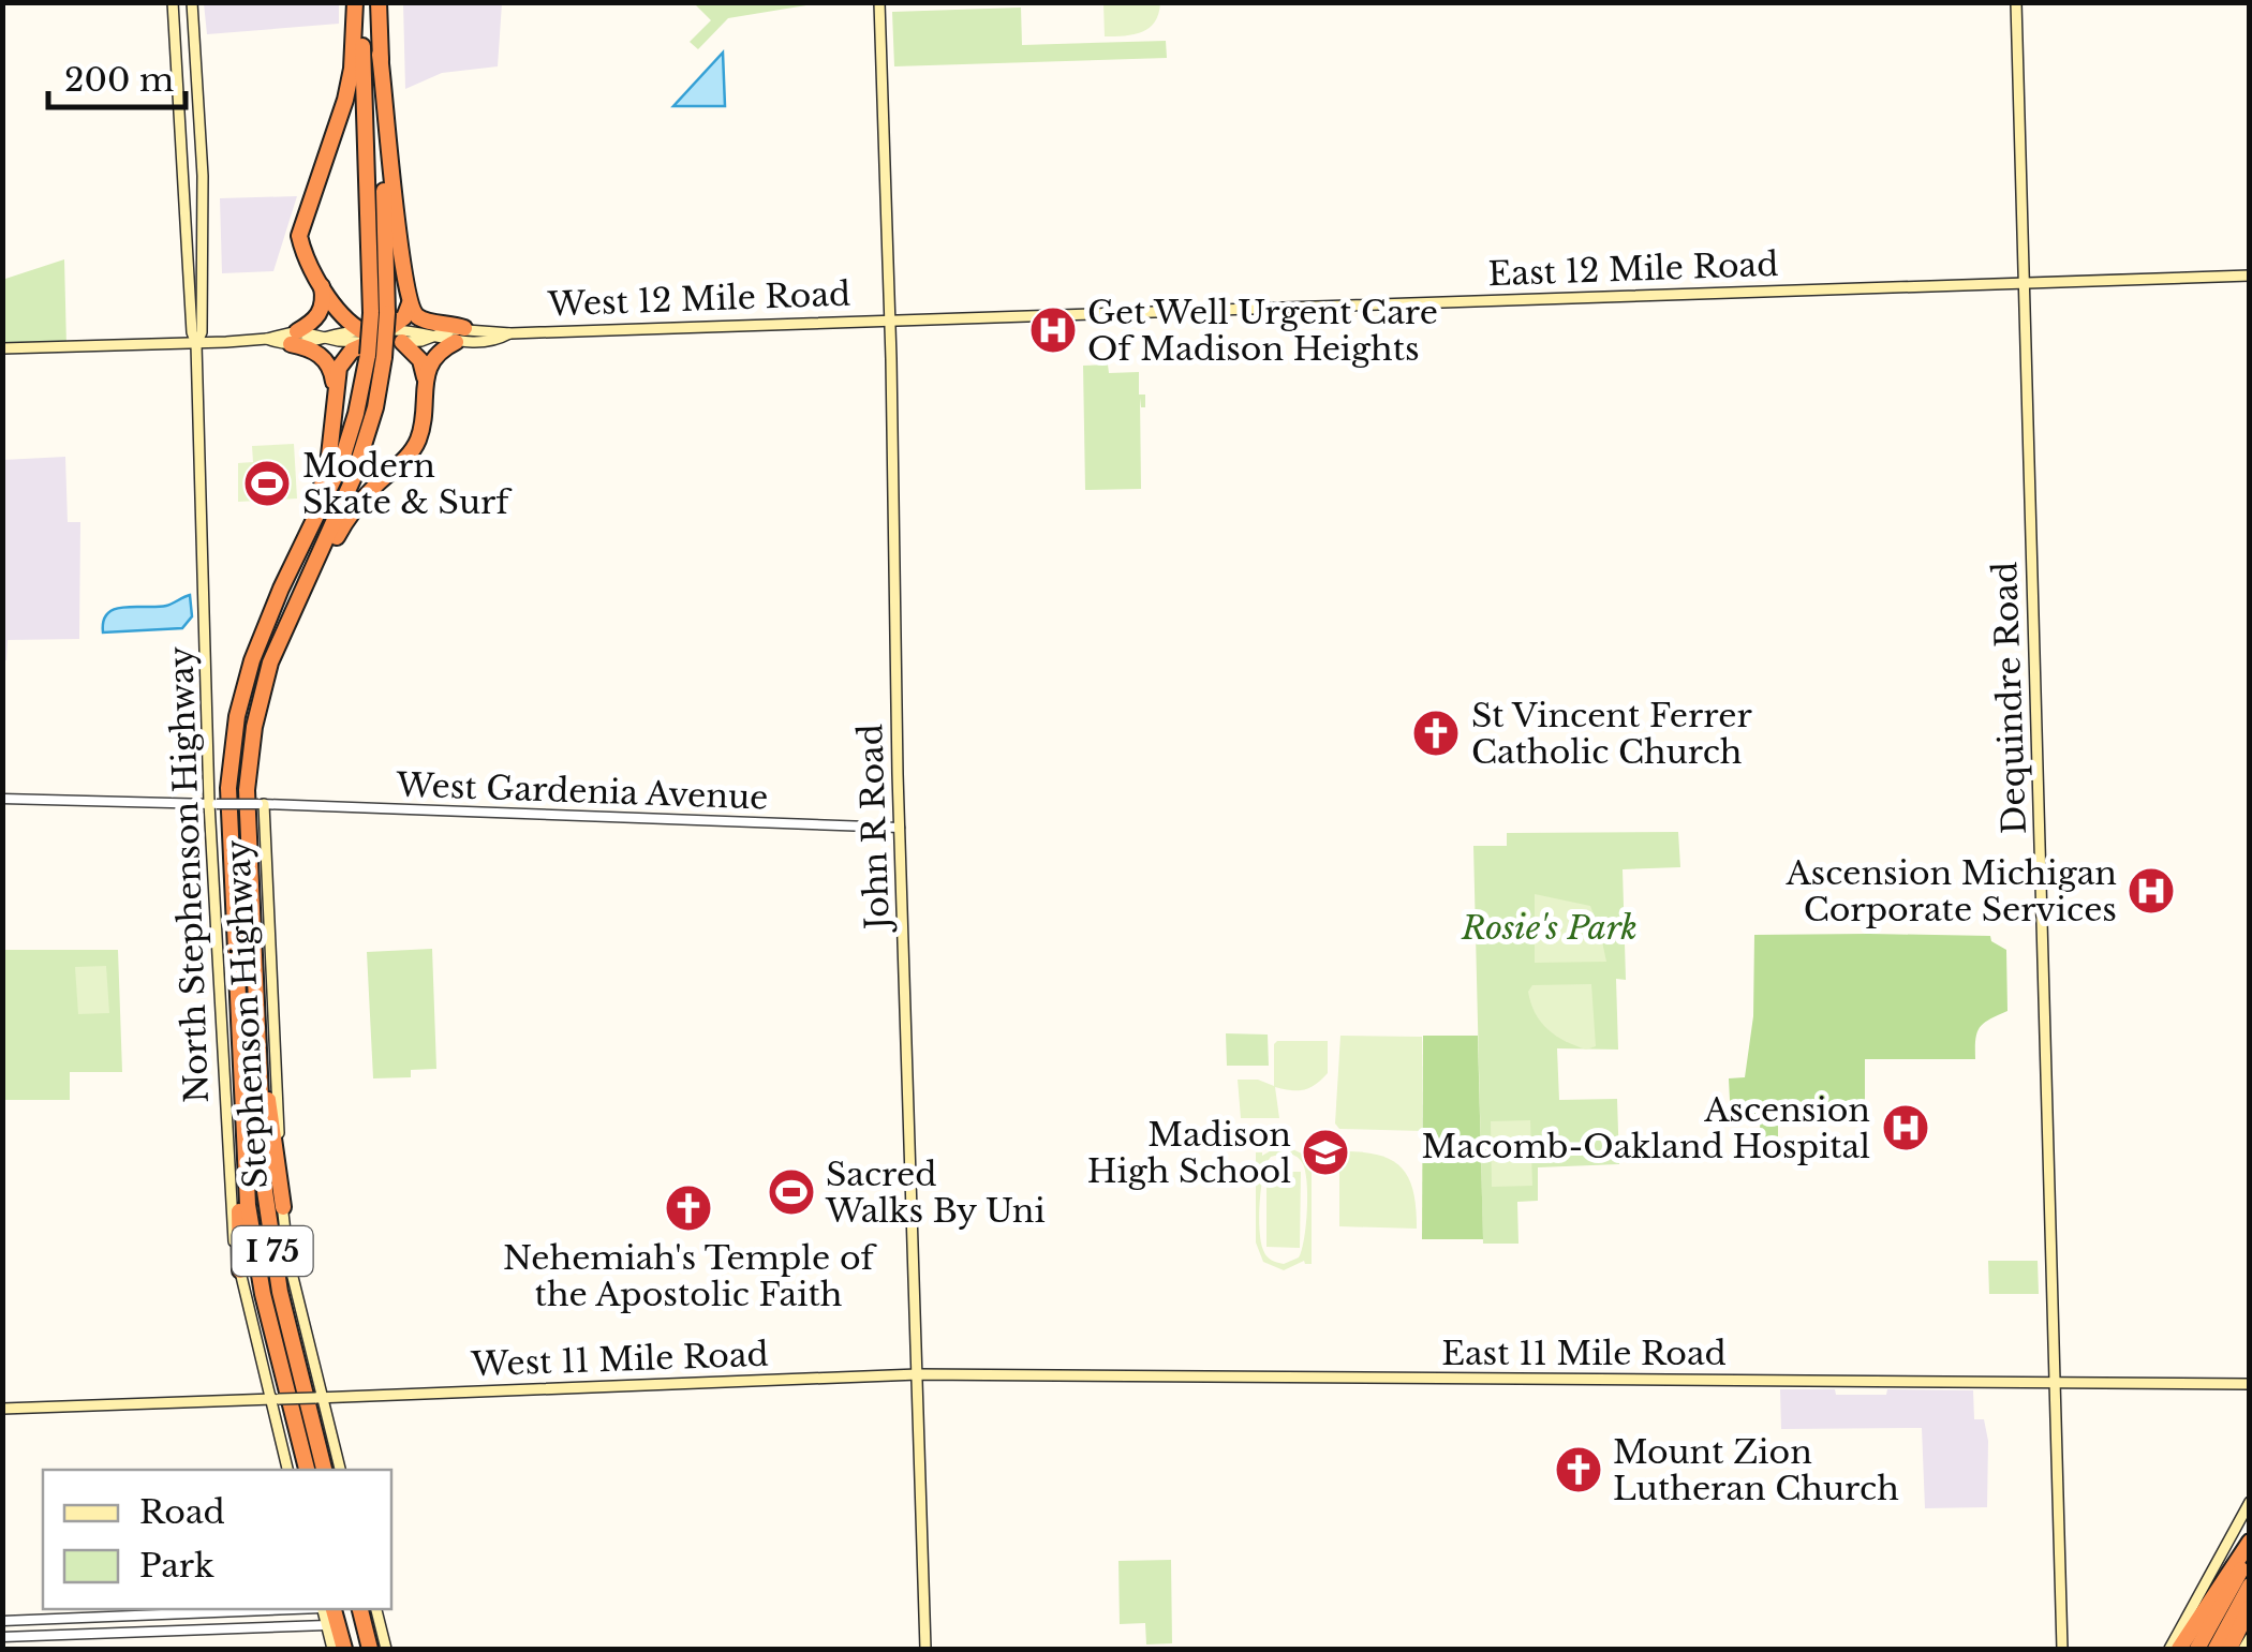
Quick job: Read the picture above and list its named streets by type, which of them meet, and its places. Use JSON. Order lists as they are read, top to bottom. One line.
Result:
{"streets":{"highway":["I 75"],"main road":["East 12 Mile Road","West 12 Mile Road","Dequindre Road","John R Road","North Stephenson Highway","Stephenson Highway","East 11 Mile Road","West 11 Mile Road"],"street":["West Gardenia Avenue"]},"crossings":[["East 12 Mile Road","West 12 Mile Road"],["East 12 Mile Road","Dequindre Road"],["East 12 Mile Road","John R Road"],["West 12 Mile Road","John R Road"],["West 12 Mile Road","North Stephenson Highway"],["West 12 Mile Road","I 75"],["Dequindre Road","East 11 Mile Road"],["West Gardenia Avenue","John R Road"],["West Gardenia Avenue","North Stephenson Highway"],["West Gardenia Avenue","Stephenson Highway"],["John R Road","East 11 Mile Road"],["John R Road","West 11 Mile Road"],["Stephenson Highway","West 11 Mile Road"],["East 11 Mile Road","West 11 Mile Road"]],"parks":["Rosie's Park"],"places":{"hospital":["Get Well Urgent Care Of Madison Heights","Ascension Michigan Corporate Services","Ascension Macomb-Oakland Hospital"],"sports":["Modern Skate & Surf","Sacred Walks By Uni"],"church":["St Vincent Ferrer Catholic Church","Nehemiah's Temple of the Apostolic Faith","Mount Zion Lutheran Church"],"school or university":["Madison High School"]},"legend":["Road","Park"],"scale_bar":"200 m"}
